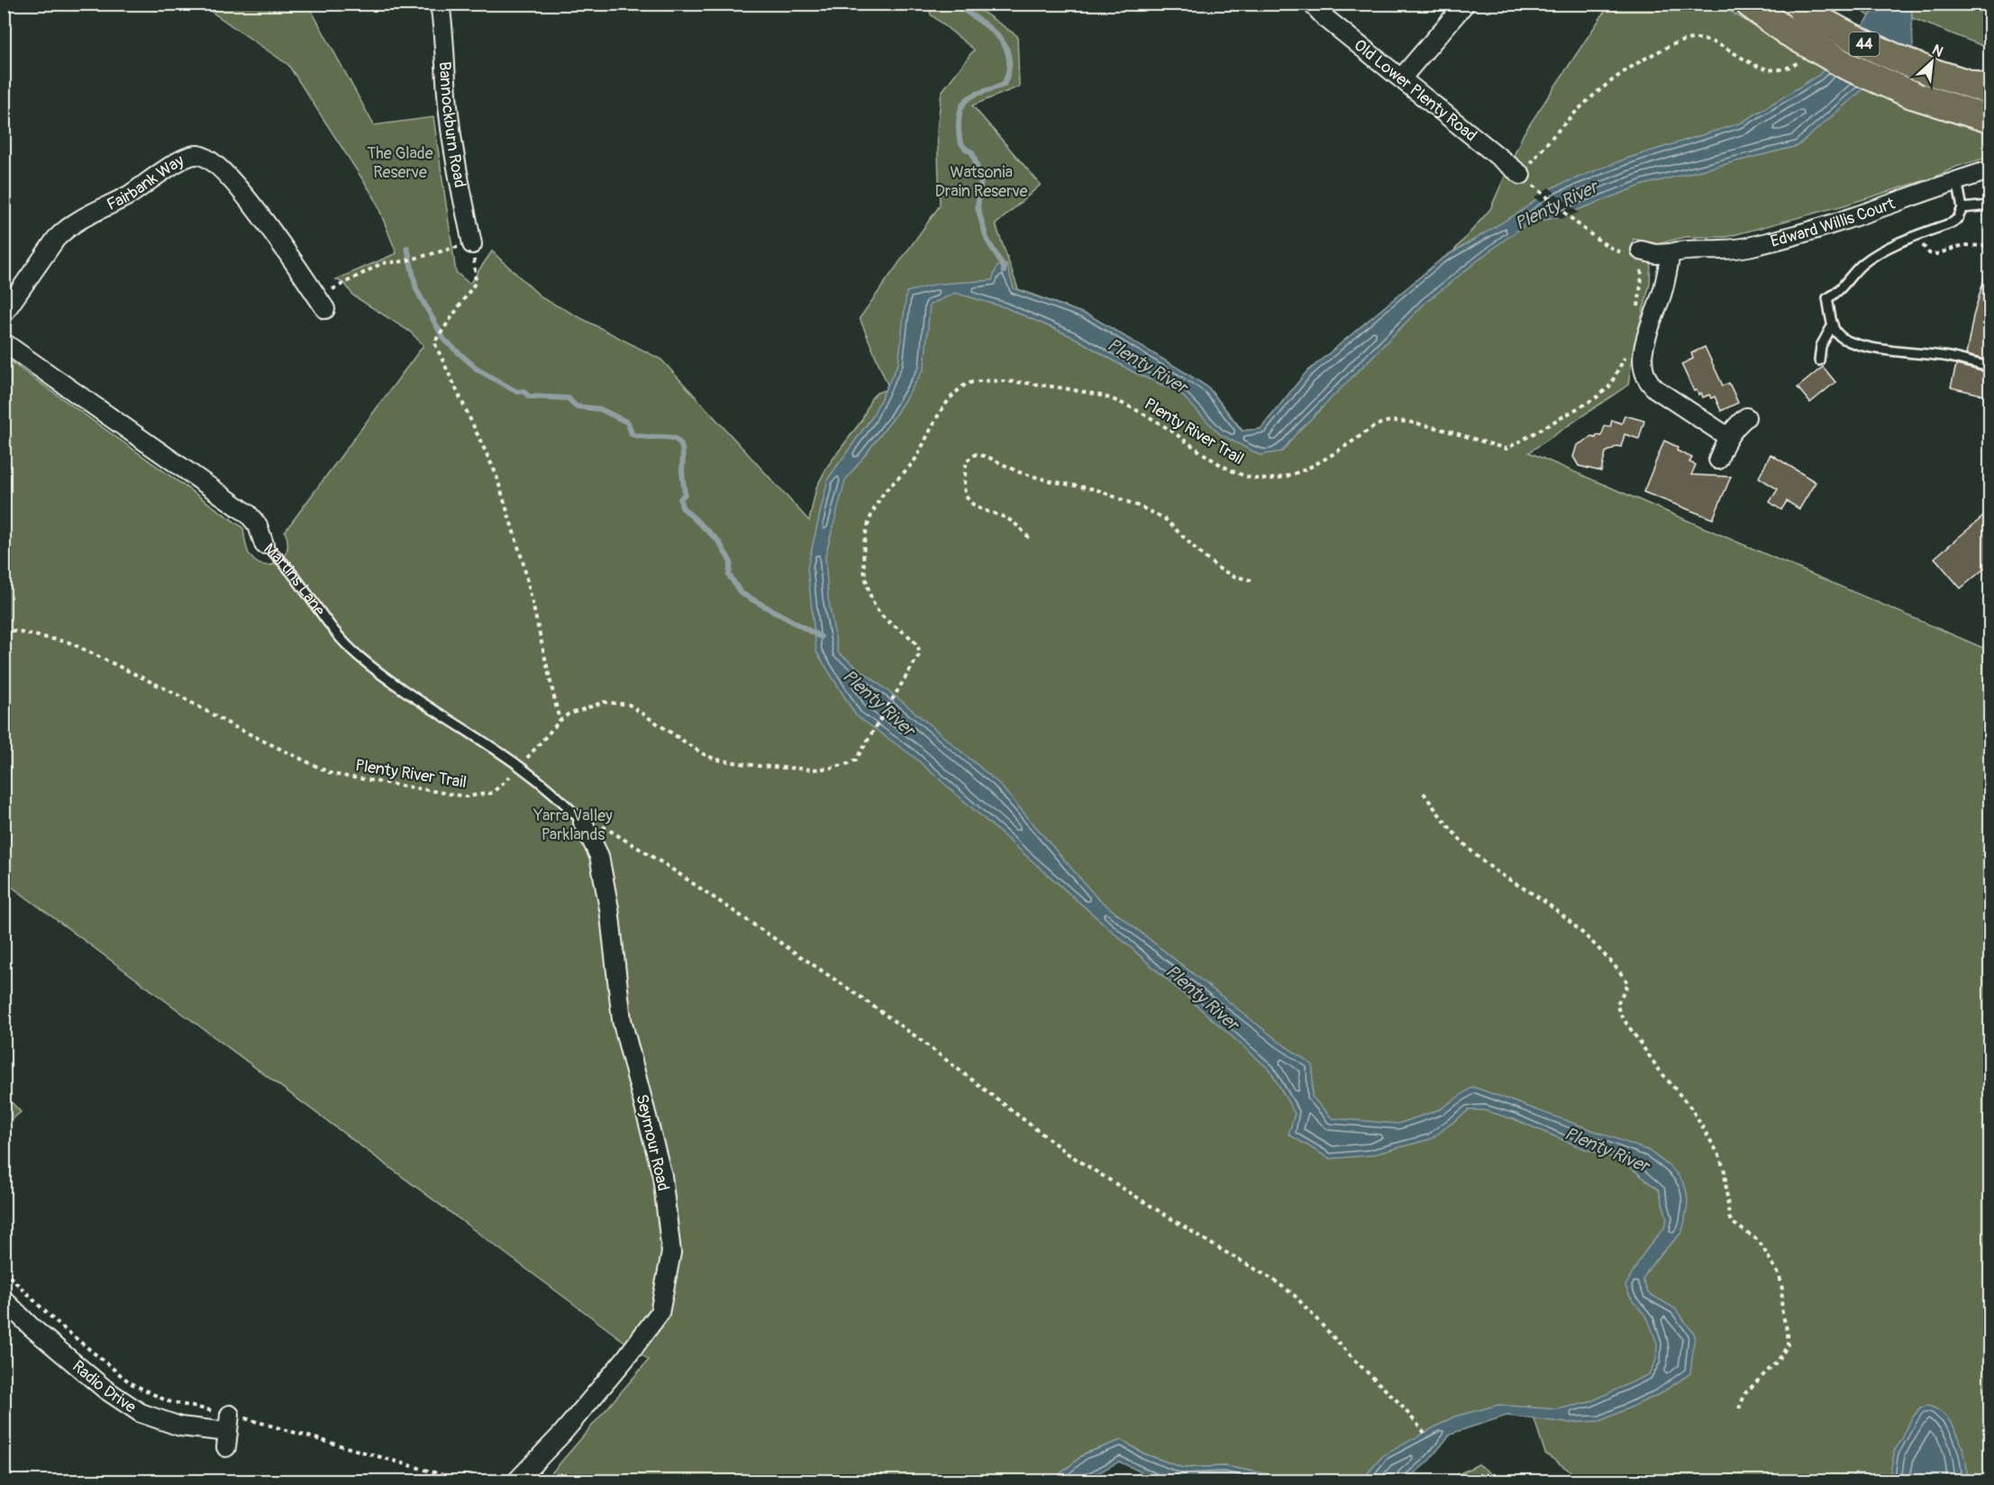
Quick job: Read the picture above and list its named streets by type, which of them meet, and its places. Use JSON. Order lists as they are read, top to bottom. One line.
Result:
{"streets":{"main road":["44"],"street":["Old Lower Plenty Road","Bannockburn Road","Fairbank Way","Edward Willis Court","Martins Lane","Seymour Road","Radio Drive"],"path":["Plenty River Trail"]},"crossings":[["Plenty River Trail","Martins Lane"],["Martins Lane","Seymour Road"]],"water":["Plenty River"],"parks":["The Glade Reserve","Watsonia Drain Reserve","Yarra Valley Parklands"],"north":"top right"}
